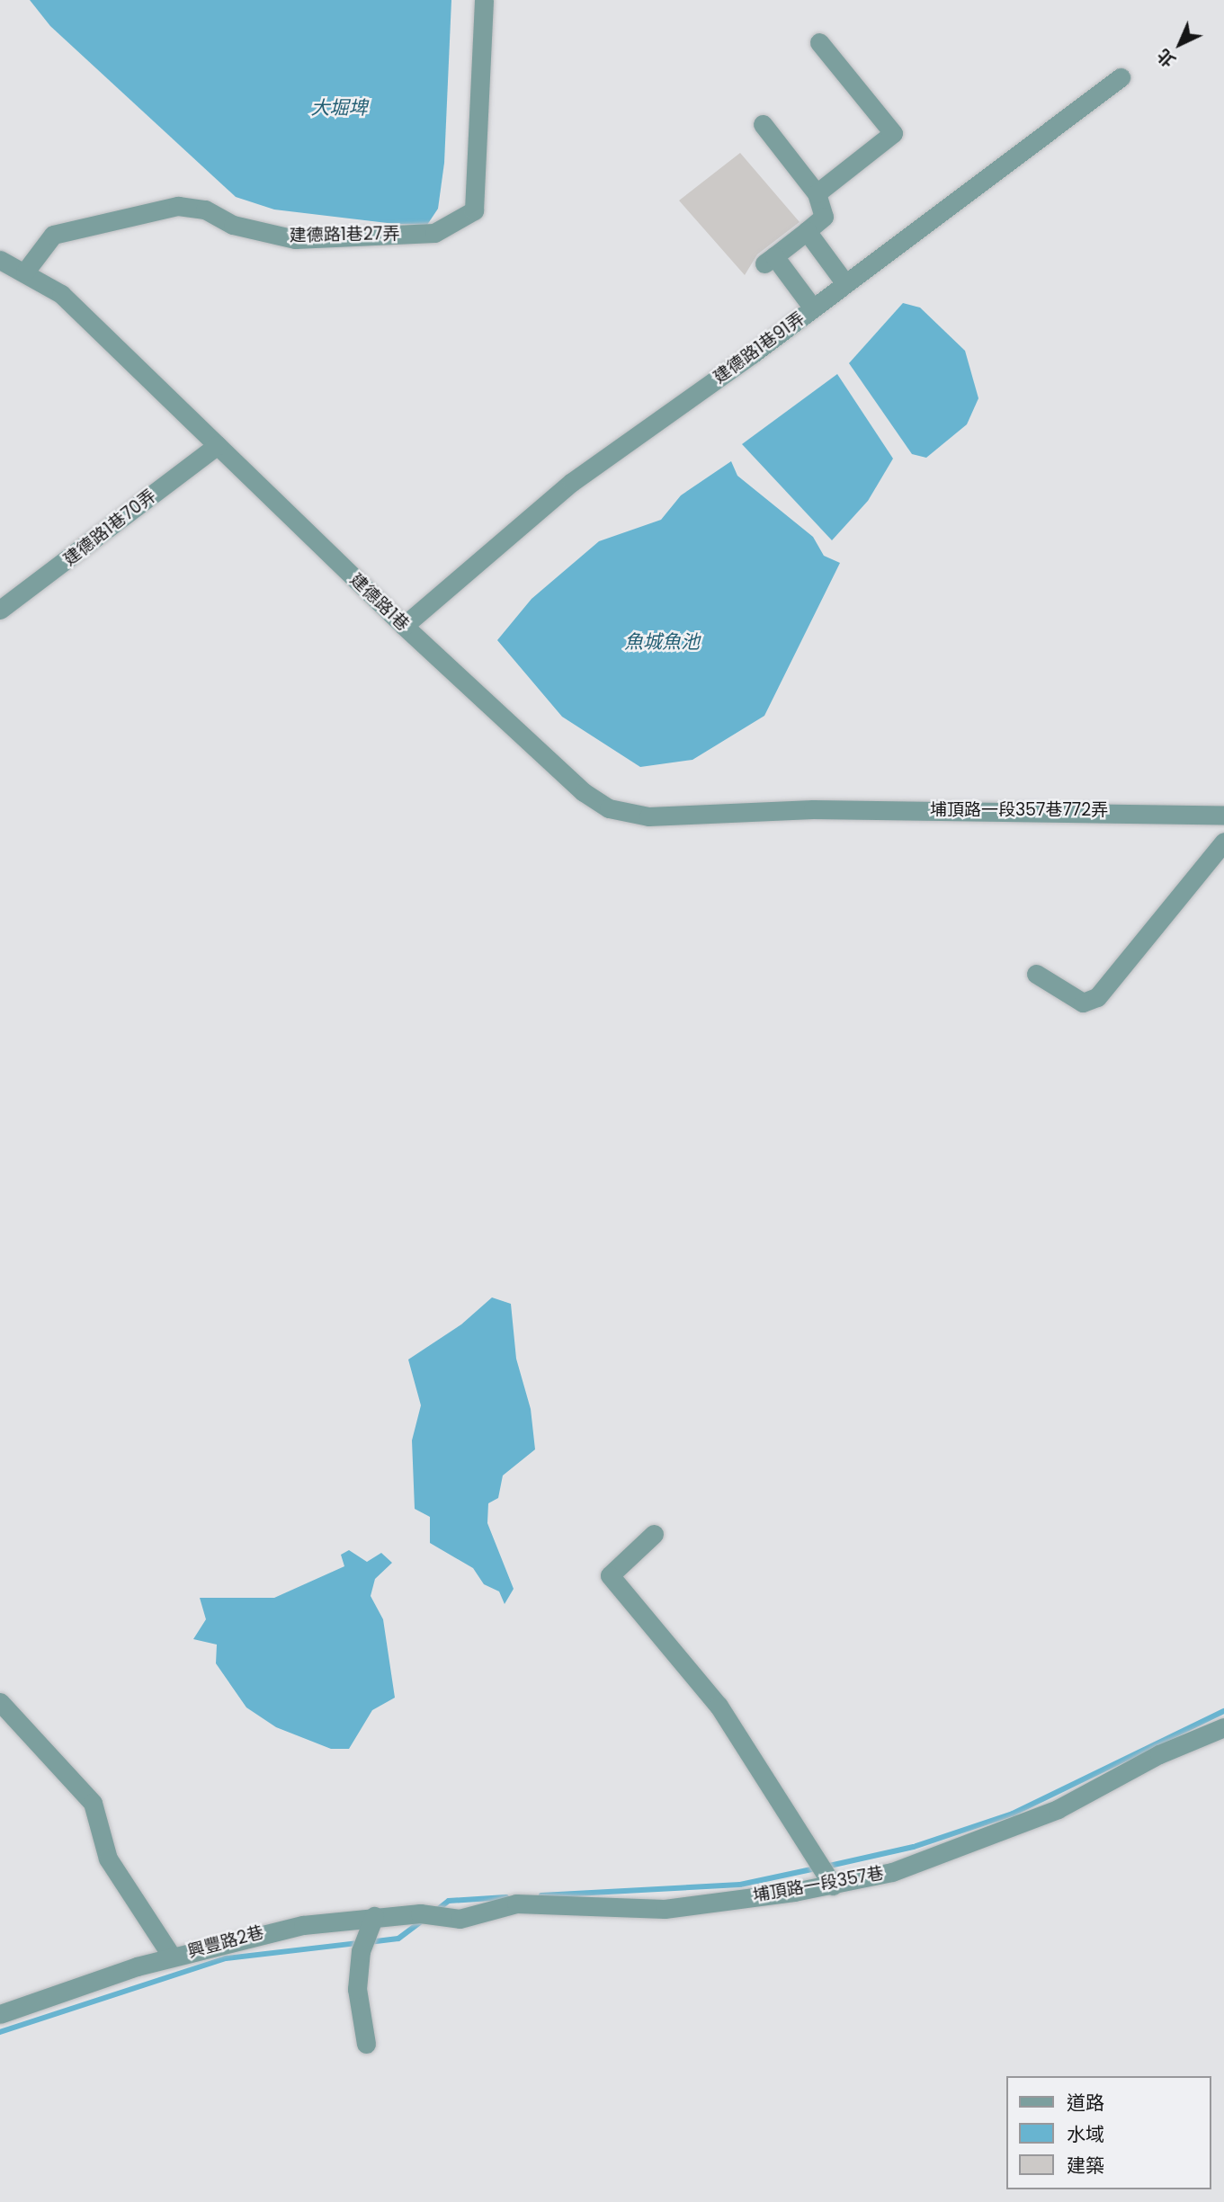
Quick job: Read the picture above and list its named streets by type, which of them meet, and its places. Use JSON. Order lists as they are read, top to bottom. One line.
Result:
{"streets":{"street":["建德路1巷27弄","建德路1巷91弄","建德路1巷70弄","建德路1巷","埔頂路一段357巷772弄","埔頂路一段357巷","興豐路2巷"]},"crossings":[["建德路1巷27弄","建德路1巷"],["建德路1巷91弄","建德路1巷"],["建德路1巷70弄","建德路1巷"],["建德路1巷","埔頂路一段357巷772弄"],["埔頂路一段357巷","興豐路2巷"]],"water":["大堀埤","魚城魚池"],"legend":["道路","水域","建築"],"north":"bottom left"}
